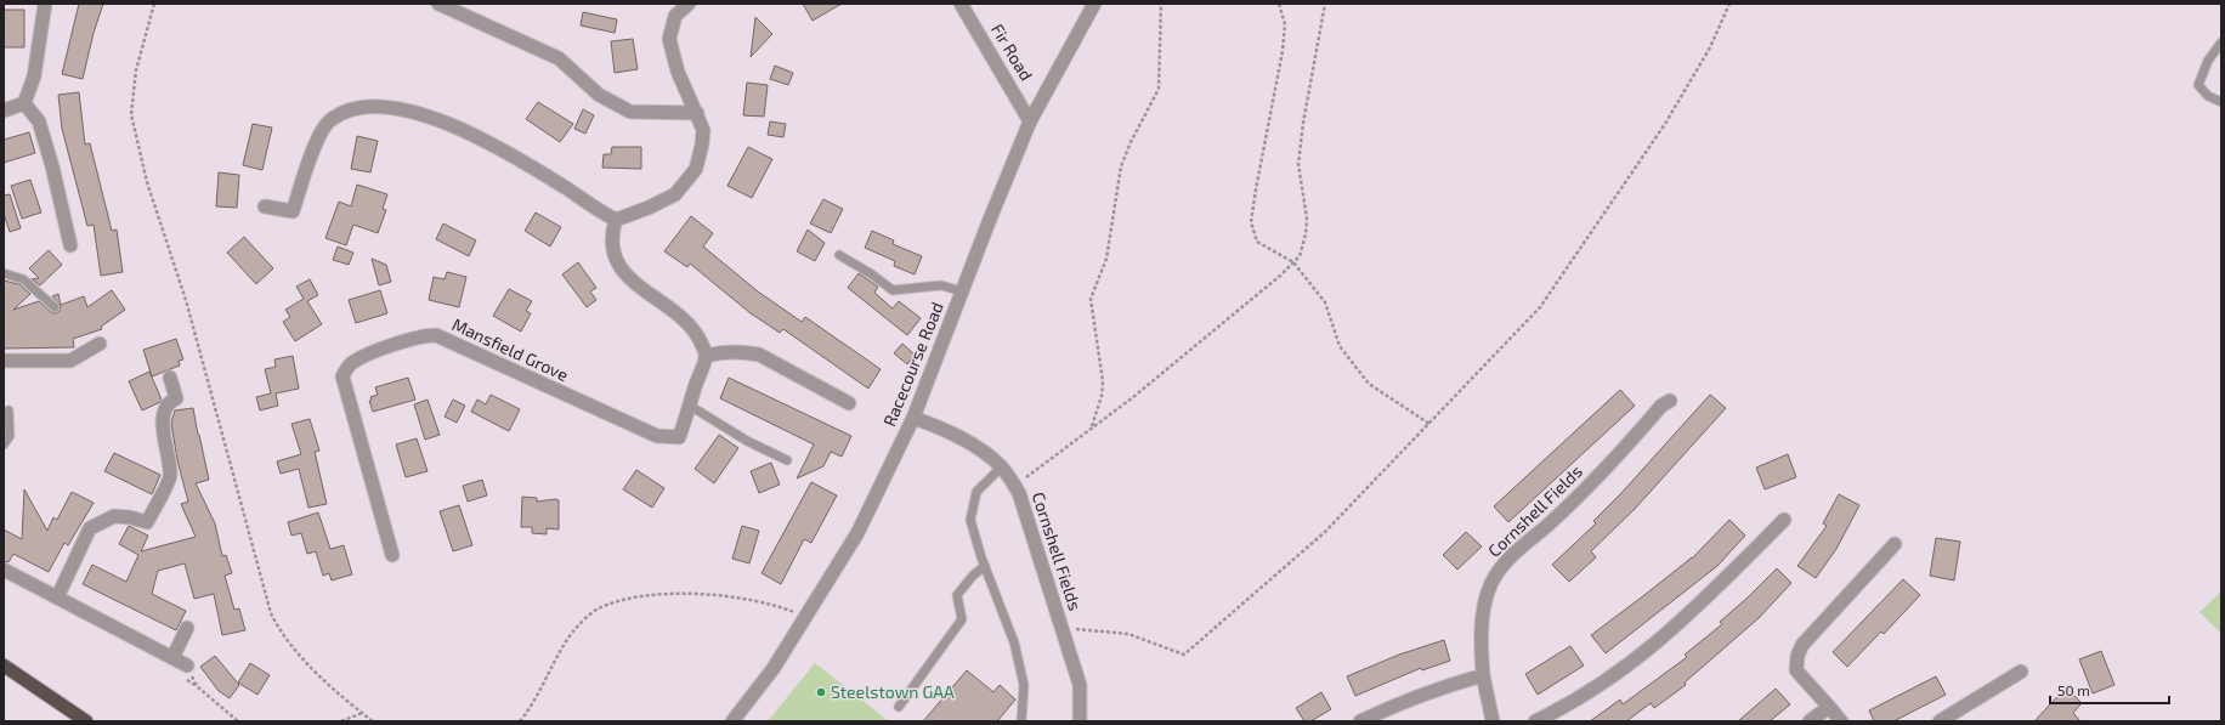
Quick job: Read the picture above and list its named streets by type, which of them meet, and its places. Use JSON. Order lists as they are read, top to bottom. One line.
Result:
{"streets":{"street":["Fir Road","Mansfield Grove","Racecourse Road","Cornshell Fields"]},"crossings":[["Fir Road","Racecourse Road"],["Racecourse Road","Cornshell Fields"]],"places":["Steelstown GAA"],"scale_bar":"50 m"}
